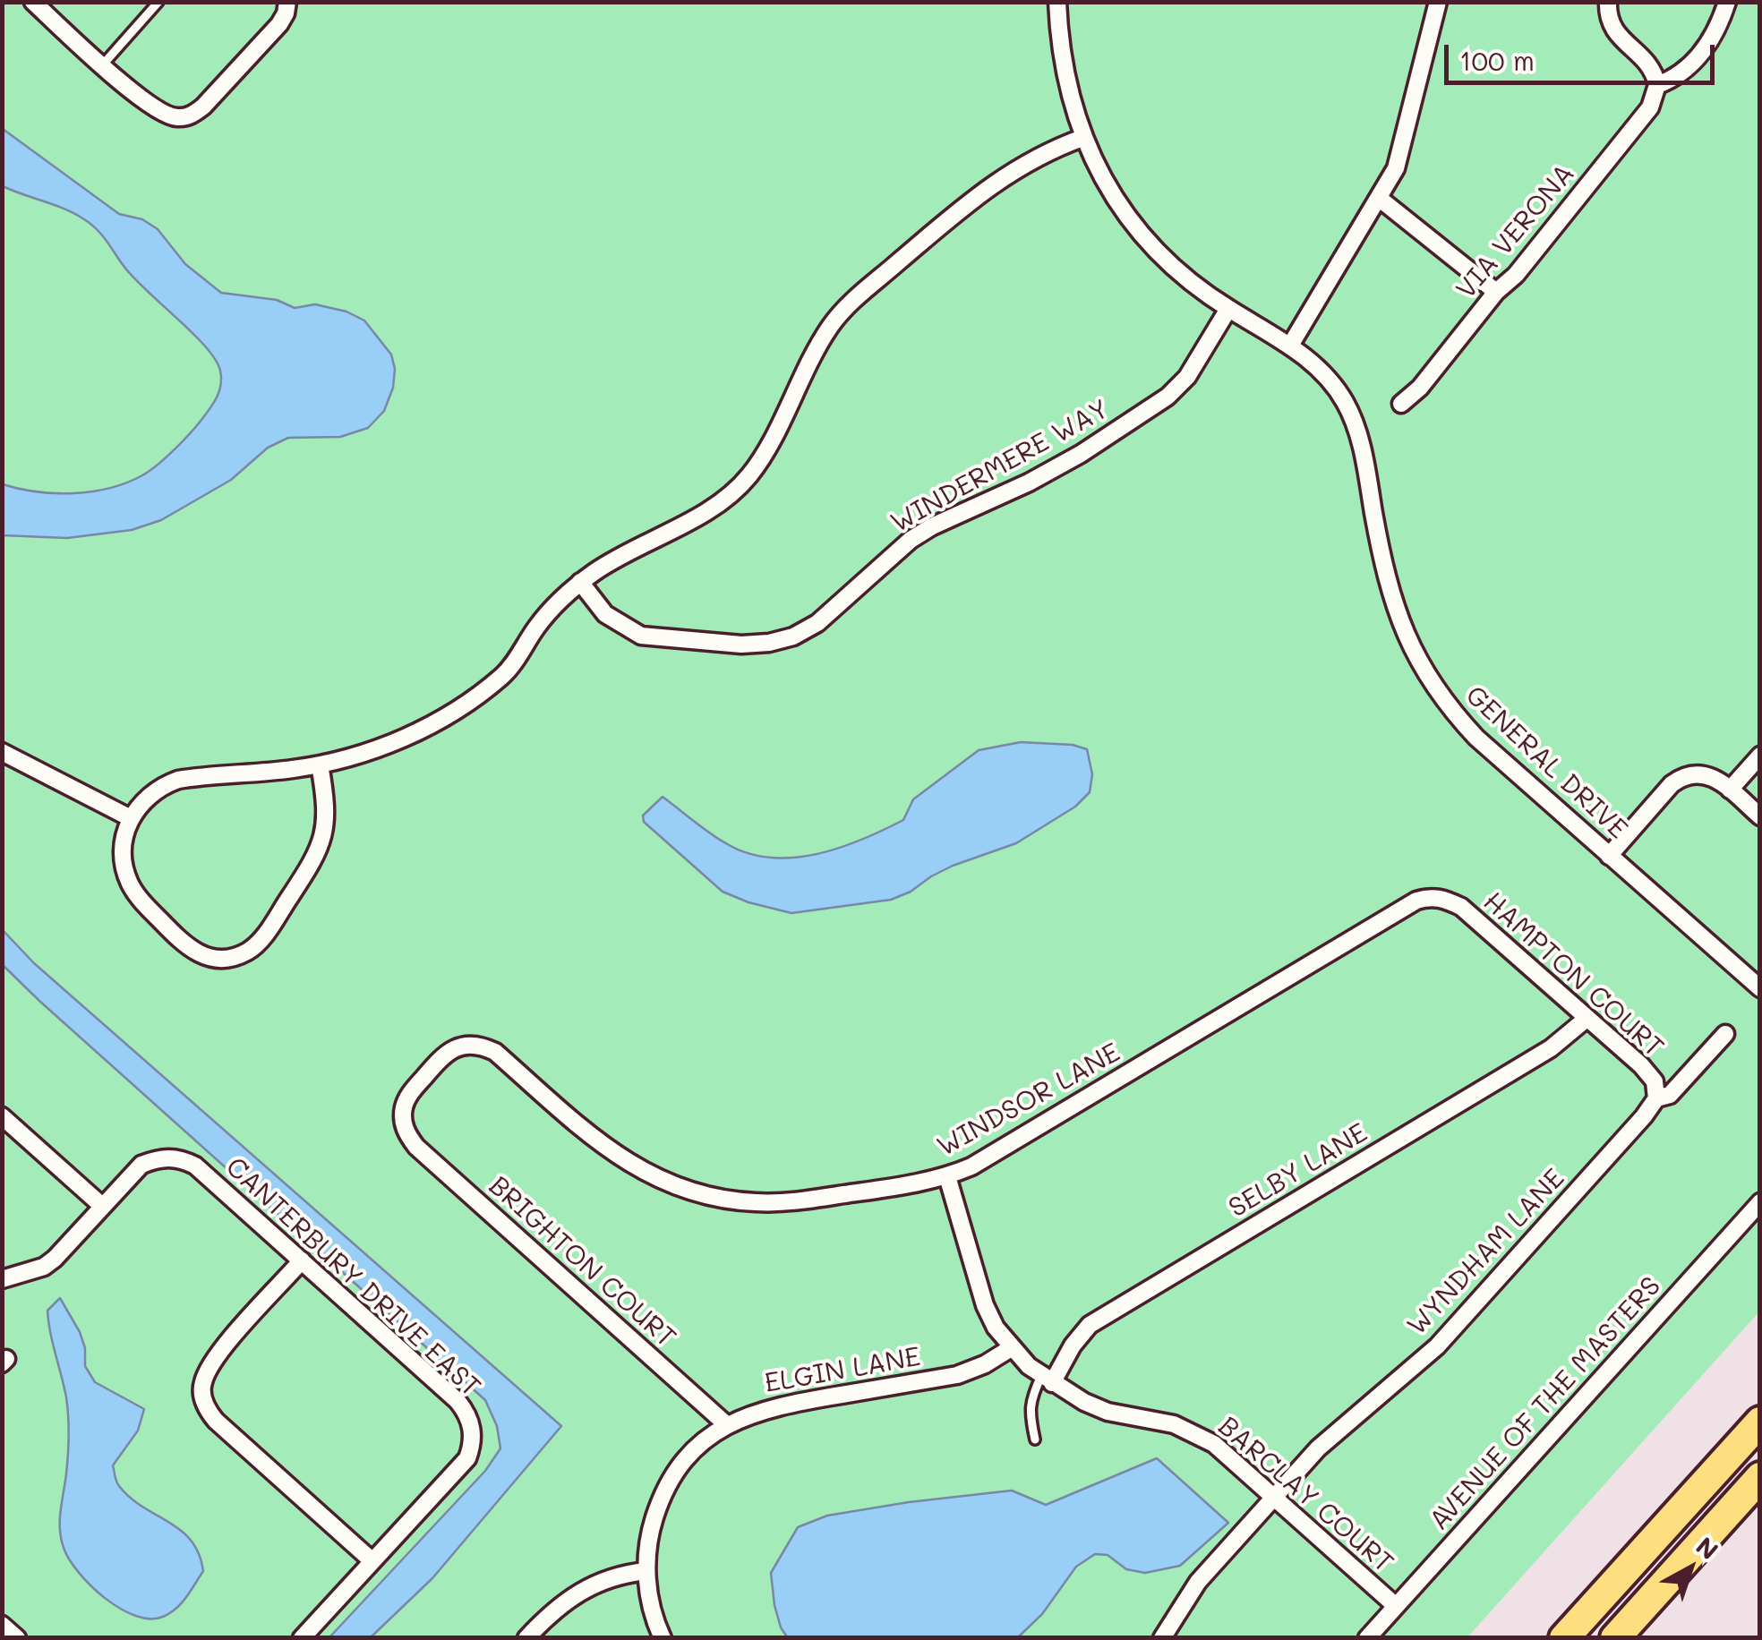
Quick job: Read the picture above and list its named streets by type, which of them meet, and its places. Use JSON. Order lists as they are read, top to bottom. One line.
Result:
{"streets":{"street":["VIA VERONA","WINDERMERE WAY","GENERAL DRIVE","HAMPTON COURT","WINDSOR LANE","SELBY LANE","WYNDHAM LANE","BRIGHTON COURT","CANTERBURY DRIVE EAST","ELGIN LANE","AVENUE OF THE MASTERS","BARCLAY COURT"]},"crossings":[["WINDERMERE WAY","GENERAL DRIVE"],["HAMPTON COURT","WINDSOR LANE"],["HAMPTON COURT","SELBY LANE"],["HAMPTON COURT","WYNDHAM LANE"],["WINDSOR LANE","BRIGHTON COURT"],["WINDSOR LANE","BARCLAY COURT"],["SELBY LANE","BARCLAY COURT"],["WYNDHAM LANE","BARCLAY COURT"],["BRIGHTON COURT","ELGIN LANE"],["ELGIN LANE","BARCLAY COURT"],["AVENUE OF THE MASTERS","BARCLAY COURT"]],"scale_bar":"100 m","north":"top right"}
